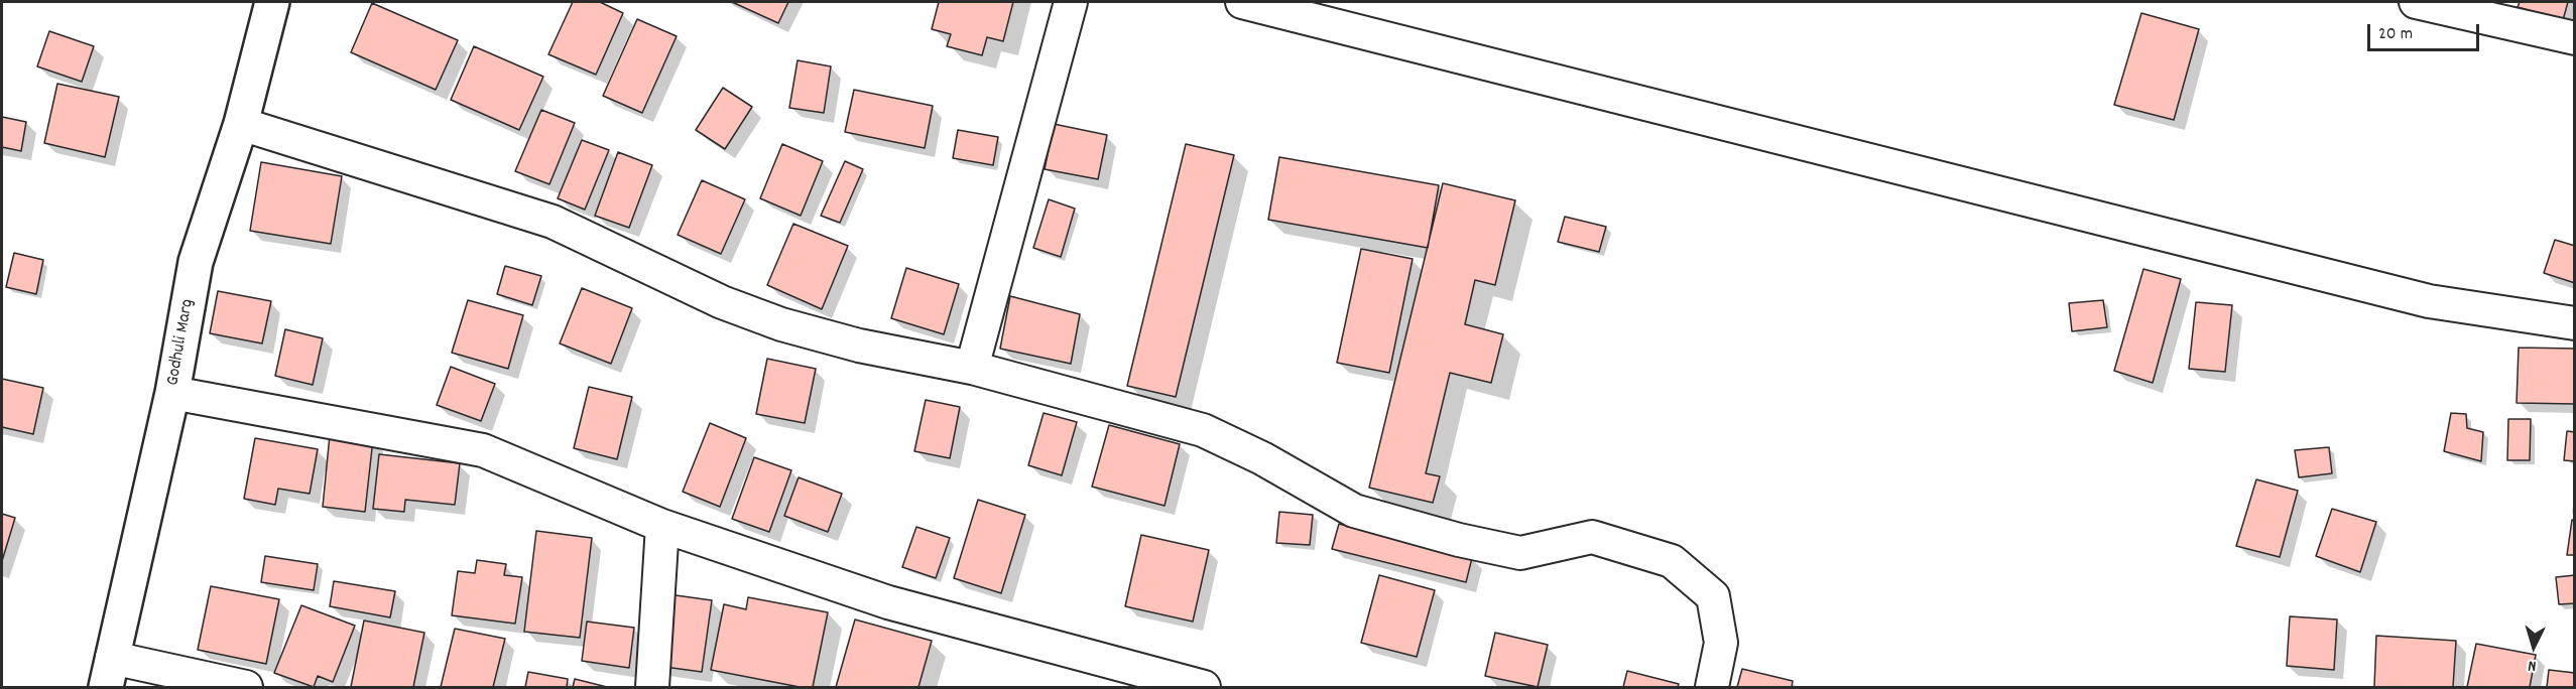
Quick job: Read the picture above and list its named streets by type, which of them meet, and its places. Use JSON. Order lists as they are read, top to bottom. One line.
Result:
{"streets":{"main road":["Godhuli Marg"]},"scale_bar":"20 m","north":"bottom"}
